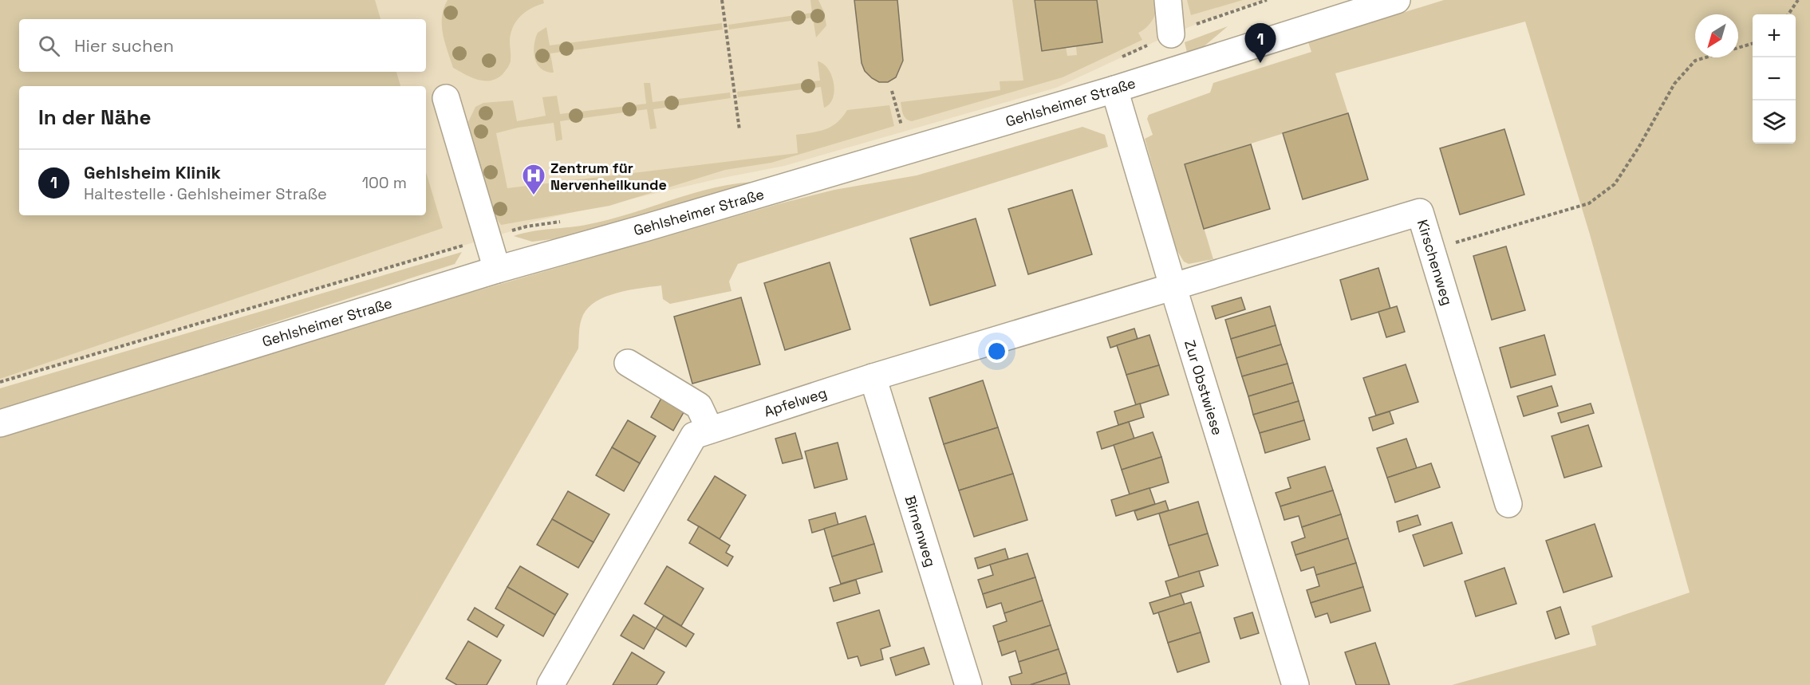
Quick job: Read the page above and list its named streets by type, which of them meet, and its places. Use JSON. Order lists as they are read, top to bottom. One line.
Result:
{"streets":{"street":["Gehlsheimer Straße","Kirschenweg","Zur Obstwiese","Apfelweg","Birnenweg"]},"crossings":[["Gehlsheimer Straße","Zur Obstwiese"],["Kirschenweg","Zur Obstwiese"],["Kirschenweg","Apfelweg"],["Zur Obstwiese","Apfelweg"],["Apfelweg","Birnenweg"]],"places":{"hospital":["Zentrum für Nervenheilkunde"]},"north":"bottom left","page":{"map_buttons":["+","−"],"search":"Hier suchen","pins":"1","heading":"In der Nähe","list":[{"mark":"1","name":"Gehlsheim Klinik","note":"Haltestelle · Gehlsheimer Straße","value":"100 m"}]}}
